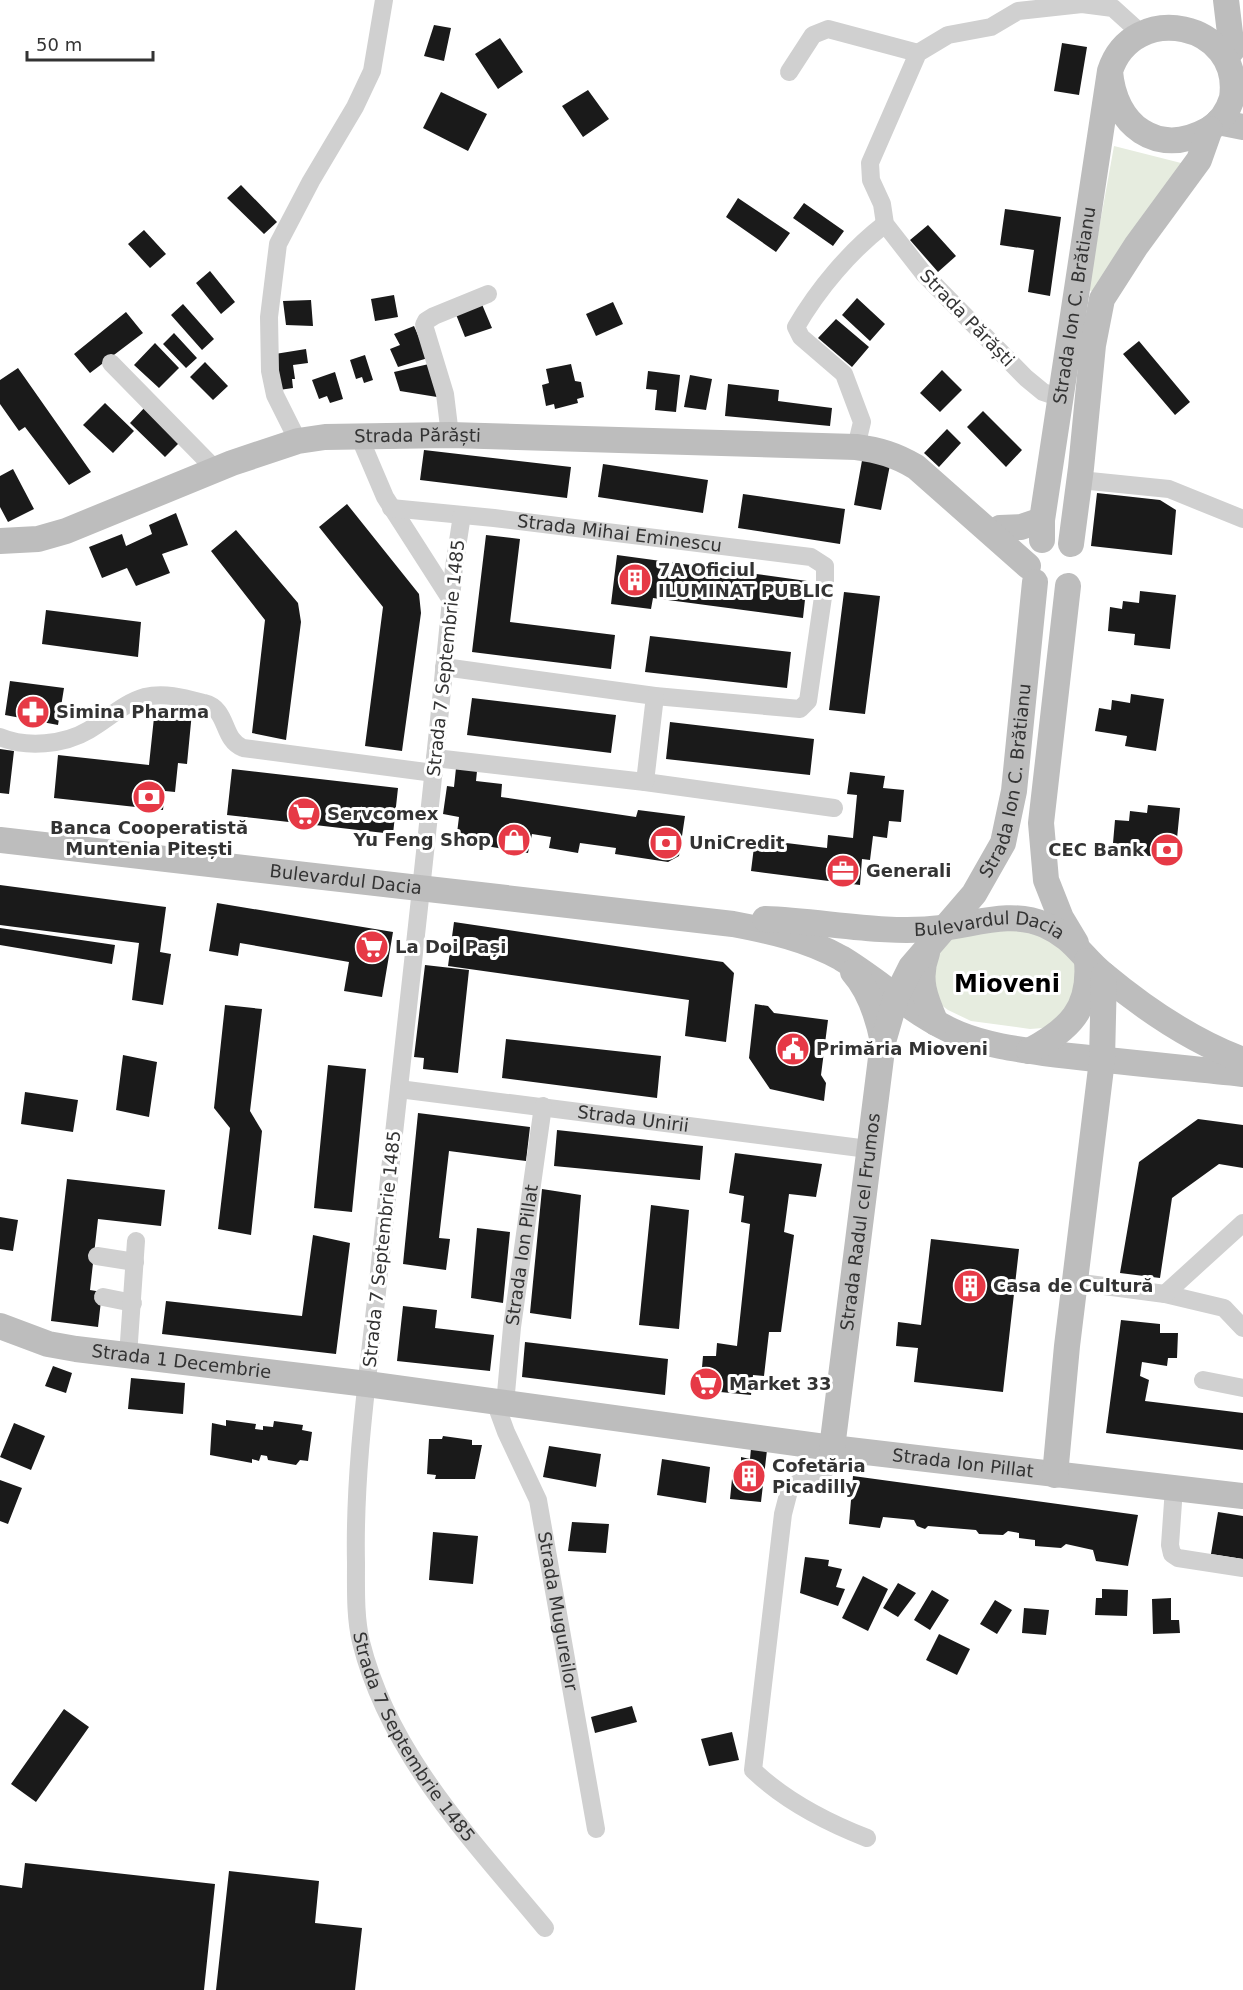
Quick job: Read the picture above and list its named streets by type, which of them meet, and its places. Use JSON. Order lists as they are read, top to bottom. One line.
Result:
{"streets":{"main road":["Strada Ion C. Brătianu","Strada Părăști","Bulevardul Dacia","Strada Radul cel Frumos","Strada Ion Pillat","Strada 1 Decembrie"],"street":["Strada Mihai Eminescu","Strada 7 Septembrie 1485","Strada Unirii","Strada Mugureilor"]},"crossings":[["Strada Ion C. Brătianu","Strada Părăști"],["Strada Ion C. Brătianu","Bulevardul Dacia"],["Strada Ion C. Brătianu","Strada Radul cel Frumos"],["Strada Mihai Eminescu","Strada 7 Septembrie 1485"],["Strada 7 Septembrie 1485","Bulevardul Dacia"],["Strada 7 Septembrie 1485","Strada Unirii"],["Strada 7 Septembrie 1485","Strada Ion Pillat"],["Strada 7 Septembrie 1485","Strada 1 Decembrie"],["Bulevardul Dacia","Strada Radul cel Frumos"],["Strada Unirii","Strada Radul cel Frumos"],["Strada Unirii","Strada Ion Pillat"],["Strada Radul cel Frumos","Strada Ion Pillat"],["Strada Ion Pillat","Strada 1 Decembrie"],["Strada Ion Pillat","Strada Mugureilor"]],"districts":["Mioveni"],"places":{"building":["7A Oficiul ILUMINAT PUBLIC","Casa de Cultură","Cofetăria Picadilly"],"pharmacy":["Simina Pharma"],"bank":["Banca Cooperatistă Muntenia Pitești","UniCredit","CEC Bank"],"supermarket":["Servcomex","La Doi Pași","Market 33"],"shop":["Yu Feng Shop"],"office":["Generali"],"public building":["Primăria Mioveni"]},"scale_bar":"50 m"}
